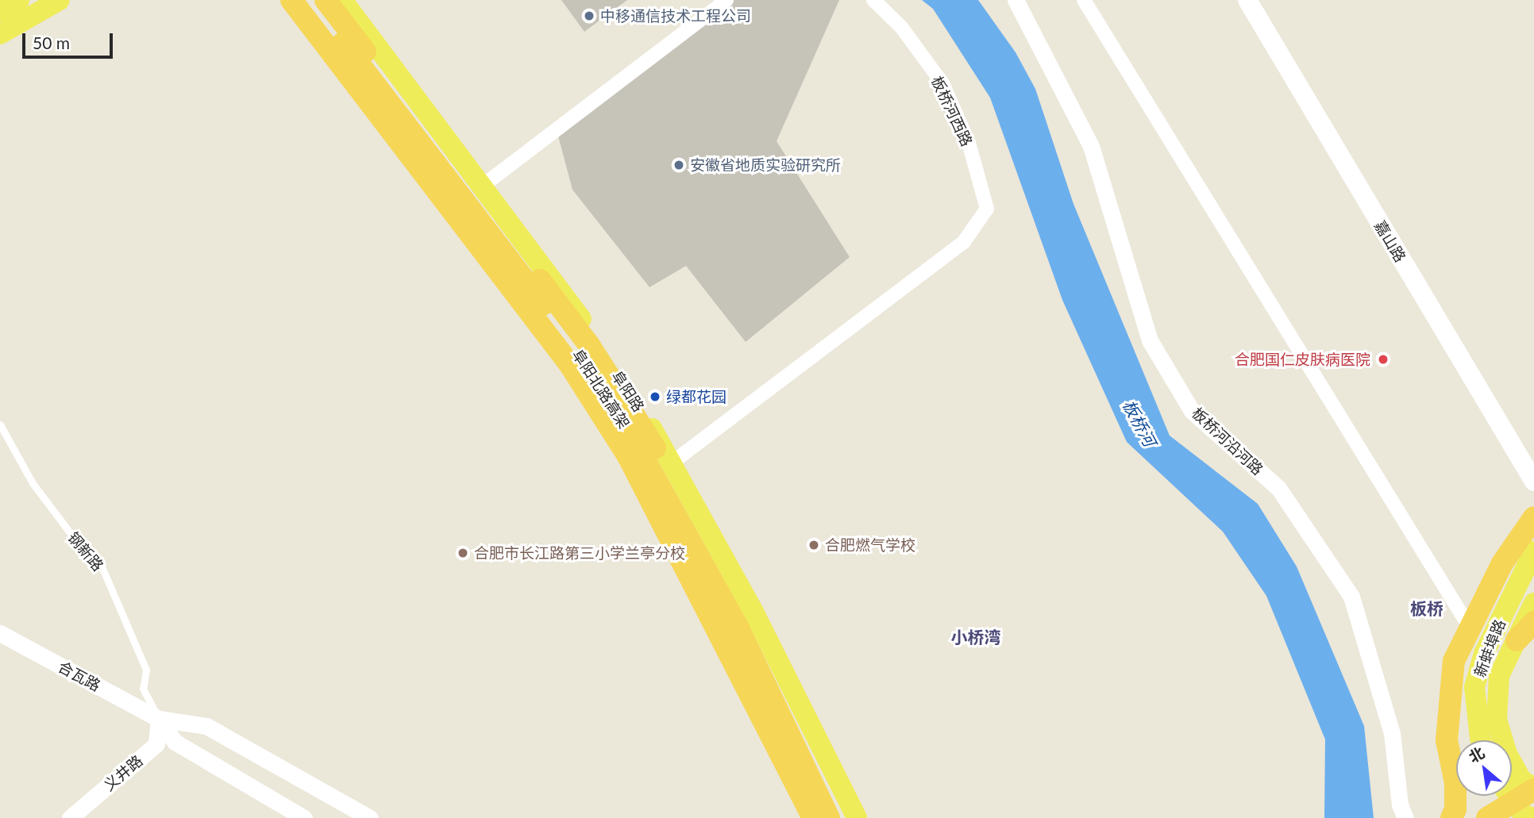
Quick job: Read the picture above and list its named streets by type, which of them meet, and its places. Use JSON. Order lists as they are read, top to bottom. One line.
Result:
{"streets":{"highway":["阜阳北路高架"],"main road":["嘉山路","阜阳路","新蚌埠路"],"street":["板桥河西路","板桥河沿河路","合瓦路","义井路"],"lane":["钢新路"]},"crossings":[["板桥河西路","阜阳路"],["钢新路","合瓦路"],["钢新路","义井路"],["合瓦路","义井路"]],"districts":["板桥","小桥湾"],"water":["板桥河"],"places":["中移通信技术工程公司","安徽省地质实验研究所","合肥国仁皮肤病医院","绿都花园","合肥燃气学校","合肥市长江路第三小学兰亭分校"],"scale_bar":"50 m","north":"top left"}
